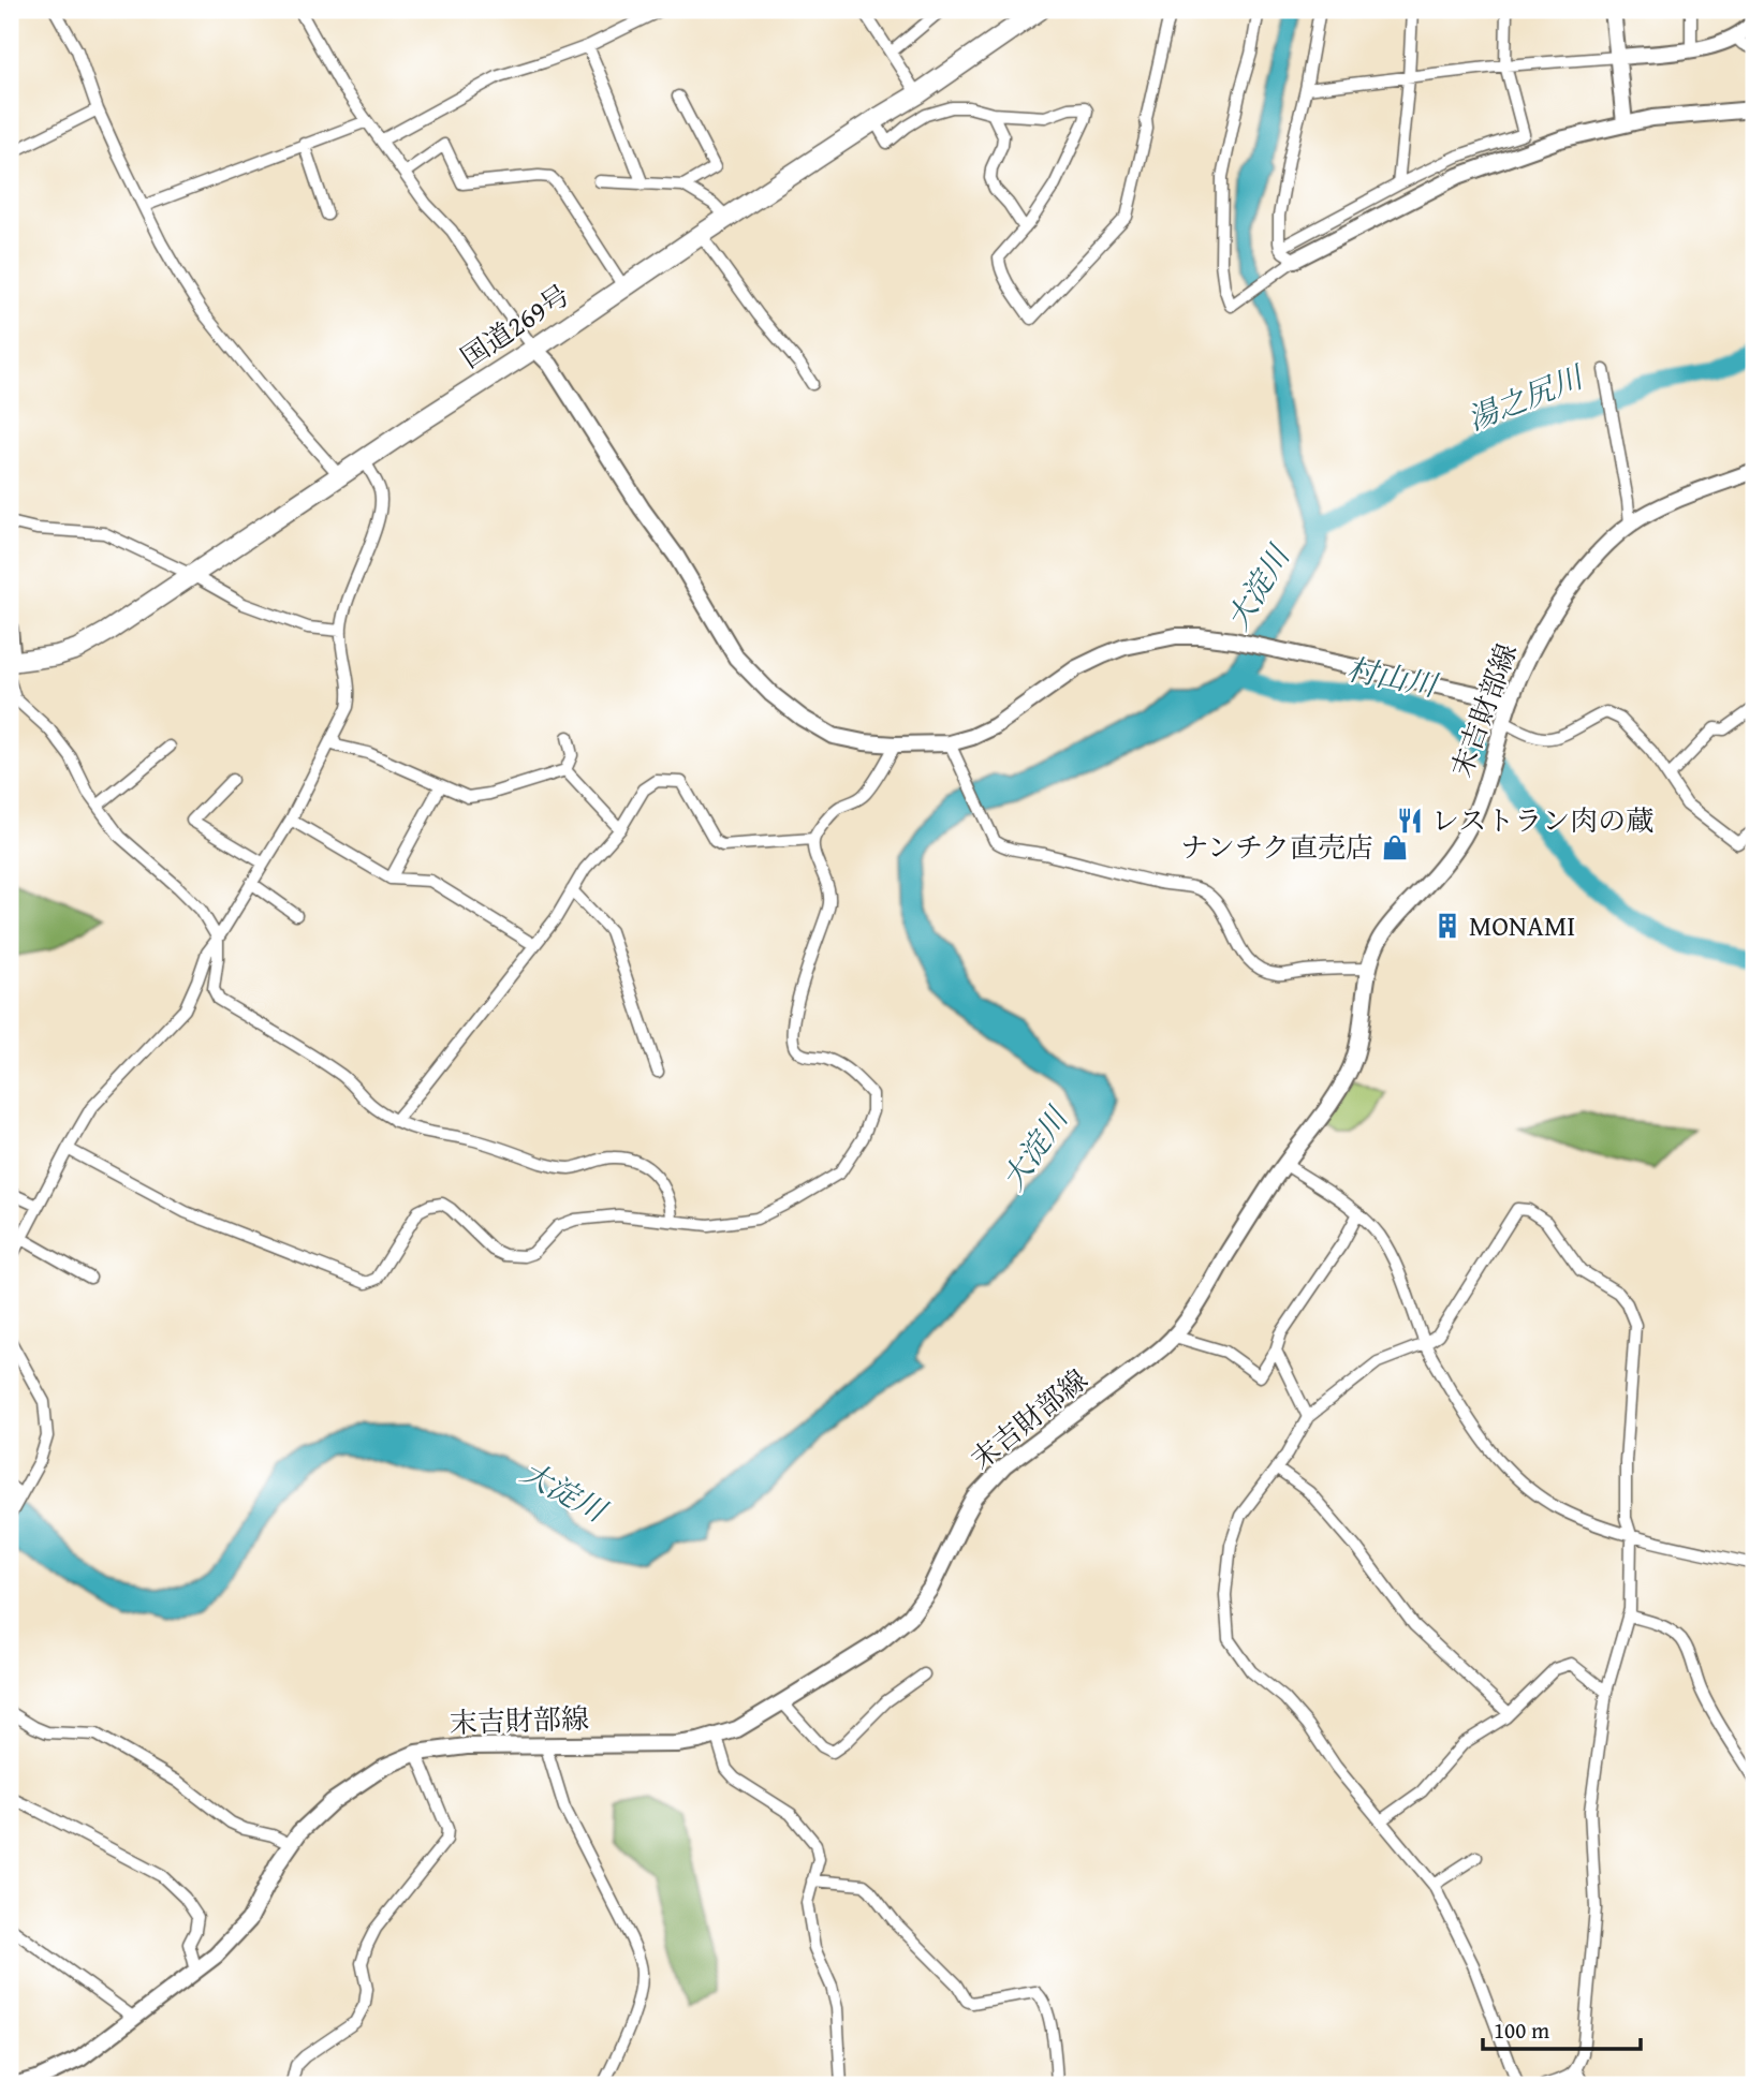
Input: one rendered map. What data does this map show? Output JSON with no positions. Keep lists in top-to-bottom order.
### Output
{
  "streets": {
    "highway": ["国道269号"],
    "main road": ["末吉財部線"]
  },
  "water": ["湯之尻川", "大淀川", "村山川"],
  "places": {
    "restaurant": ["レストラン肉の蔵"],
    "shop": ["ナンチク直売店"],
    "building": ["MONAMI"]
  },
  "scale_bar": "100 m"
}
